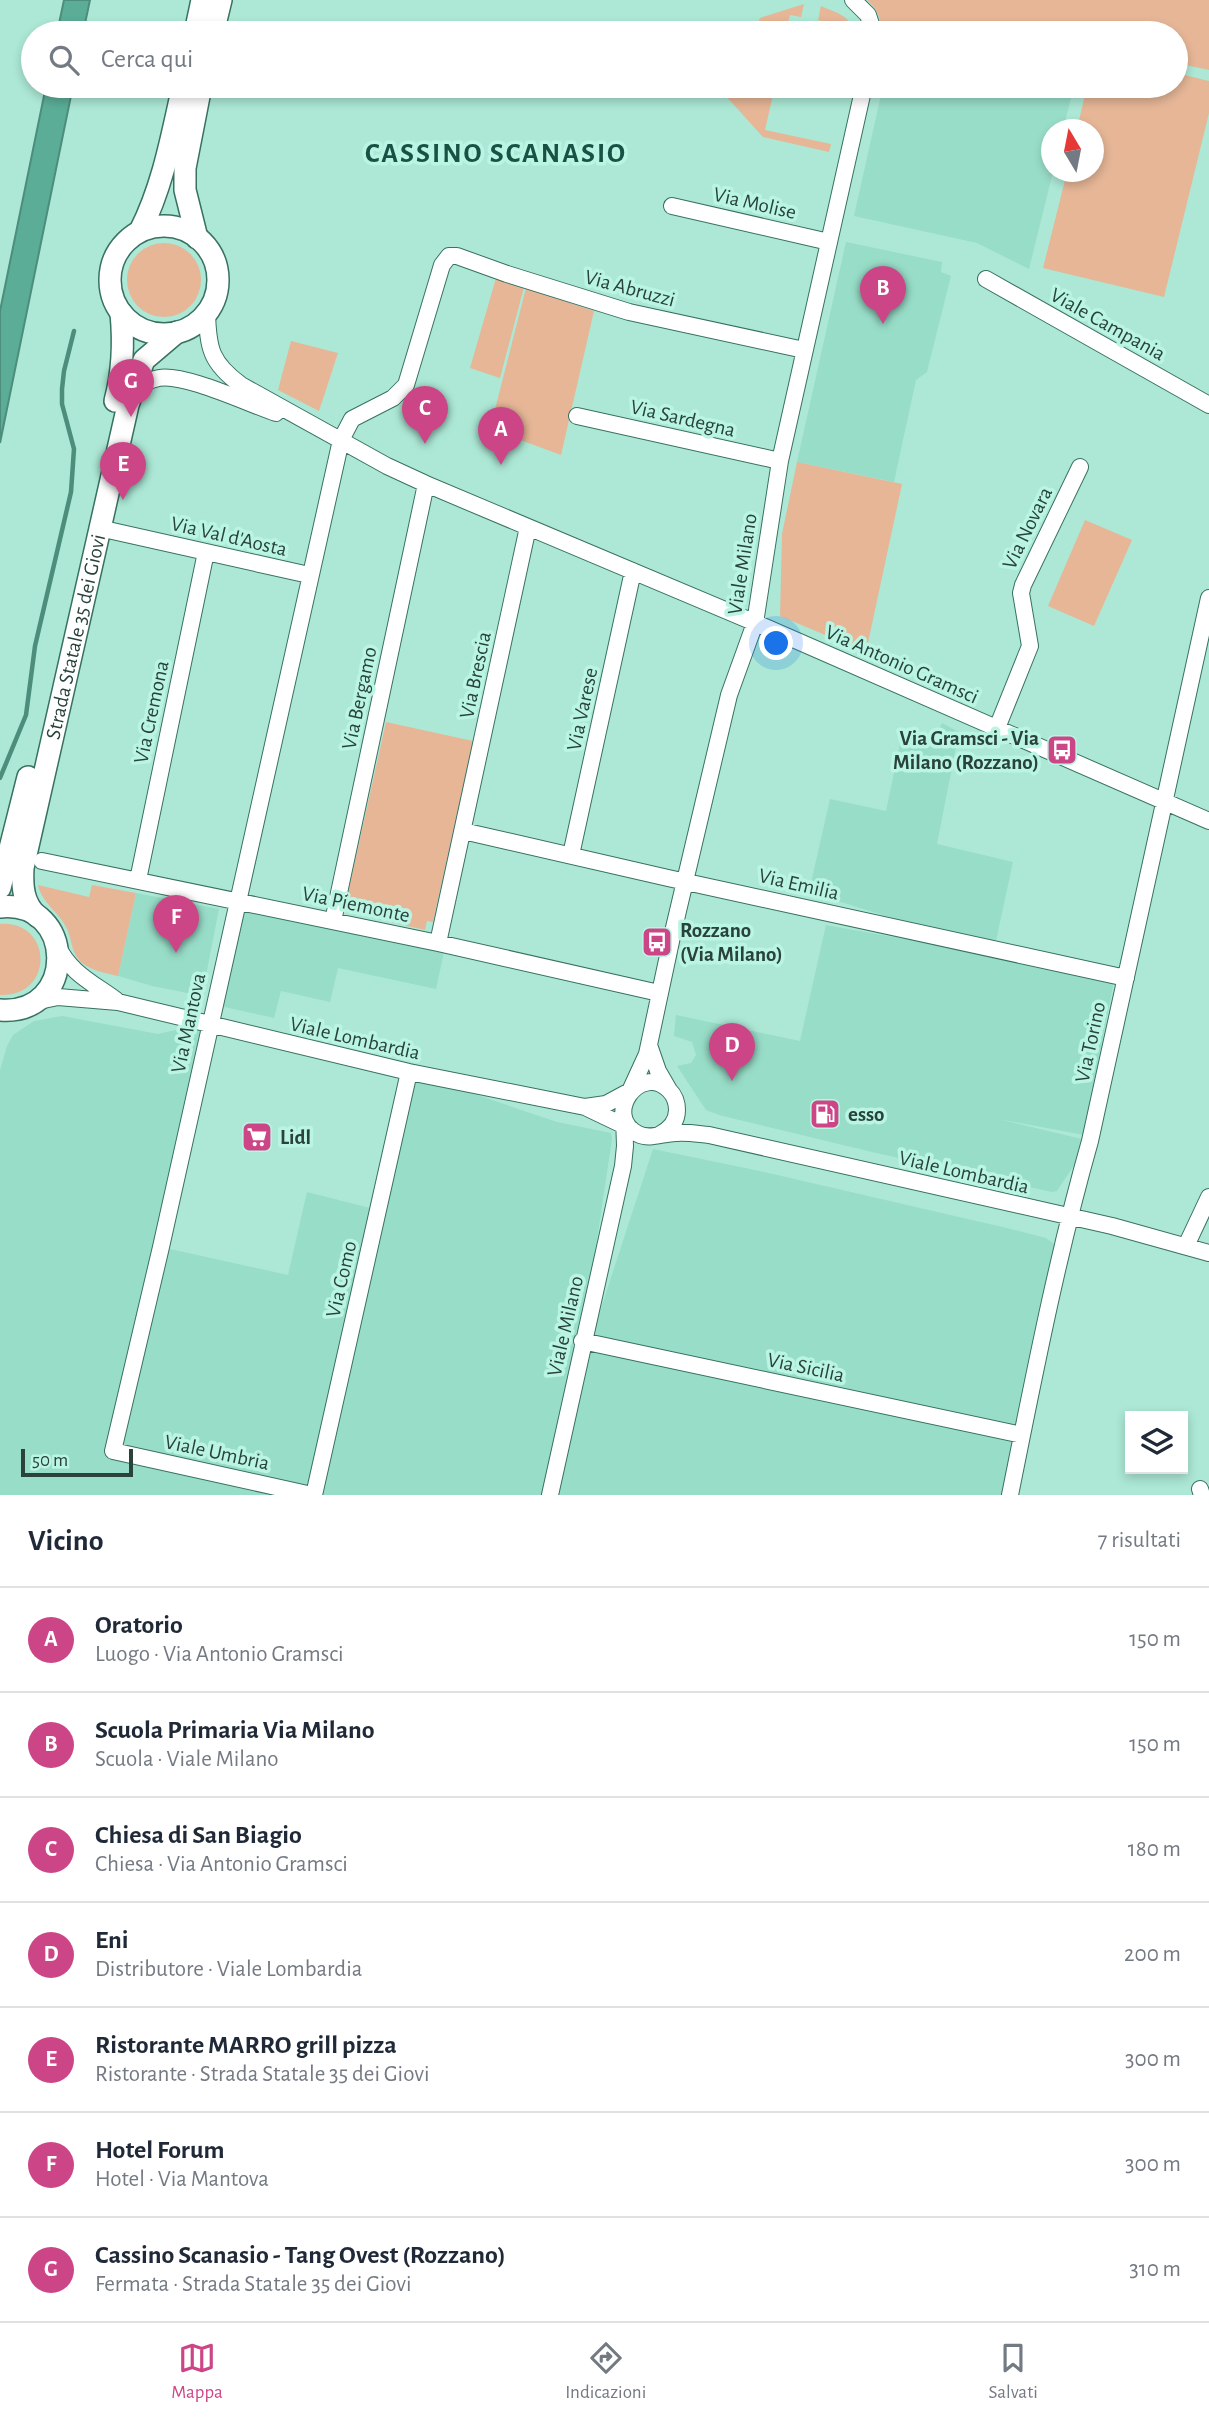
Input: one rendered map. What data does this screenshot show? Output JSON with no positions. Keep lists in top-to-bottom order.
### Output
{
  "streets": {
    "main road": ["Strada Statale 35 dei Giovi"],
    "street": [
      "Via Molise",
      "Via Abruzzi",
      "Viale Campania",
      "Via Sardegna",
      "Via Novara",
      "Via Val d'Aosta",
      "Viale Milano",
      "Via Antonio Gramsci",
      "Via Brescia",
      "Via Bergamo",
      "Via Varese",
      "Via Cremona",
      "Via Emilia",
      "Via Piemonte",
      "Via Mantova",
      "Viale Lombardia",
      "Via Torino",
      "Via Como",
      "Via Sicilia",
      "Viale Umbria"
    ]
  },
  "crossings": [
    ["Via Molise", "Viale Milano"],
    ["Via Abruzzi", "Viale Milano"],
    ["Via Abruzzi", "Via Antonio Gramsci"],
    ["Via Abruzzi", "Via Mantova"],
    ["Via Sardegna", "Viale Milano"],
    ["Via Novara", "Via Antonio Gramsci"],
    ["Via Val d'Aosta", "Strada Statale 35 dei Giovi"],
    ["Via Val d'Aosta", "Via Cremona"],
    ["Via Val d'Aosta", "Via Mantova"],
    ["Viale Milano", "Via Antonio Gramsci"],
    ["Viale Milano", "Via Emilia"],
    ["Viale Milano", "Via Piemonte"],
    ["Viale Milano", "Viale Lombardia"],
    ["Viale Milano", "Via Sicilia"],
    ["Strada Statale 35 dei Giovi", "Via Antonio Gramsci"],
    ["Strada Statale 35 dei Giovi", "Viale Lombardia"],
    ["Via Antonio Gramsci", "Via Brescia"],
    ["Via Antonio Gramsci", "Via Bergamo"],
    ["Via Antonio Gramsci", "Via Varese"],
    ["Via Antonio Gramsci", "Via Mantova"],
    ["Via Antonio Gramsci", "Via Torino"],
    ["Via Brescia", "Via Emilia"],
    ["Via Brescia", "Via Piemonte"],
    ["Via Bergamo", "Via Piemonte"],
    ["Via Varese", "Via Emilia"],
    ["Via Cremona", "Via Piemonte"],
    ["Via Emilia", "Via Torino"],
    ["Via Piemonte", "Via Mantova"],
    ["Via Mantova", "Viale Lombardia"],
    ["Via Mantova", "Viale Umbria"],
    ["Viale Lombardia", "Via Torino"],
    ["Viale Lombardia", "Via Como"],
    ["Via Torino", "Via Sicilia"],
    ["Via Como", "Viale Umbria"]
  ],
  "districts": ["CASSINO SCANASIO"],
  "places": {
    "bus stop": ["Via Gramsci - Via Milano (Rozzano)", "Rozzano (Via Milano)"],
    "fuel station": ["esso"],
    "supermarket": ["Lidl"]
  },
  "scale_bar": "50 m",
  "north": "top",
  "page": {
    "search": "Cerca qui",
    "pins": [
      "B",
      "G",
      "C",
      "A",
      "E",
      "F",
      "D"
    ],
    "scale": "50 m",
    "heading": ["Vicino", "7 risultati"],
    "list": [
      {
        "mark": "A",
        "name": "Oratorio",
        "note": "Luogo · Via Antonio Gramsci",
        "value": "150 m"
      },
      {
        "mark": "B",
        "name": "Scuola Primaria Via Milano",
        "note": "Scuola · Viale Milano",
        "value": "150 m"
      },
      {
        "mark": "C",
        "name": "Chiesa di San Biagio",
        "note": "Chiesa · Via Antonio Gramsci",
        "value": "180 m"
      },
      {
        "mark": "D",
        "name": "Eni",
        "note": "Distributore · Viale Lombardia",
        "value": "200 m"
      },
      {
        "mark": "E",
        "name": "Ristorante MARRO grill pizza",
        "note": "Ristorante · Strada Statale 35 dei Giovi",
        "value": "300 m"
      },
      {
        "mark": "F",
        "name": "Hotel Forum",
        "note": "Hotel · Via Mantova",
        "value": "300 m"
      },
      {
        "mark": "G",
        "name": "Cassino Scanasio - Tang Ovest (Rozzano)",
        "note": "Fermata · Strada Statale 35 dei Giovi",
        "value": "310 m"
      }
    ],
    "nav": ["Mappa", "Indicazioni", "Salvati"]
  }
}
